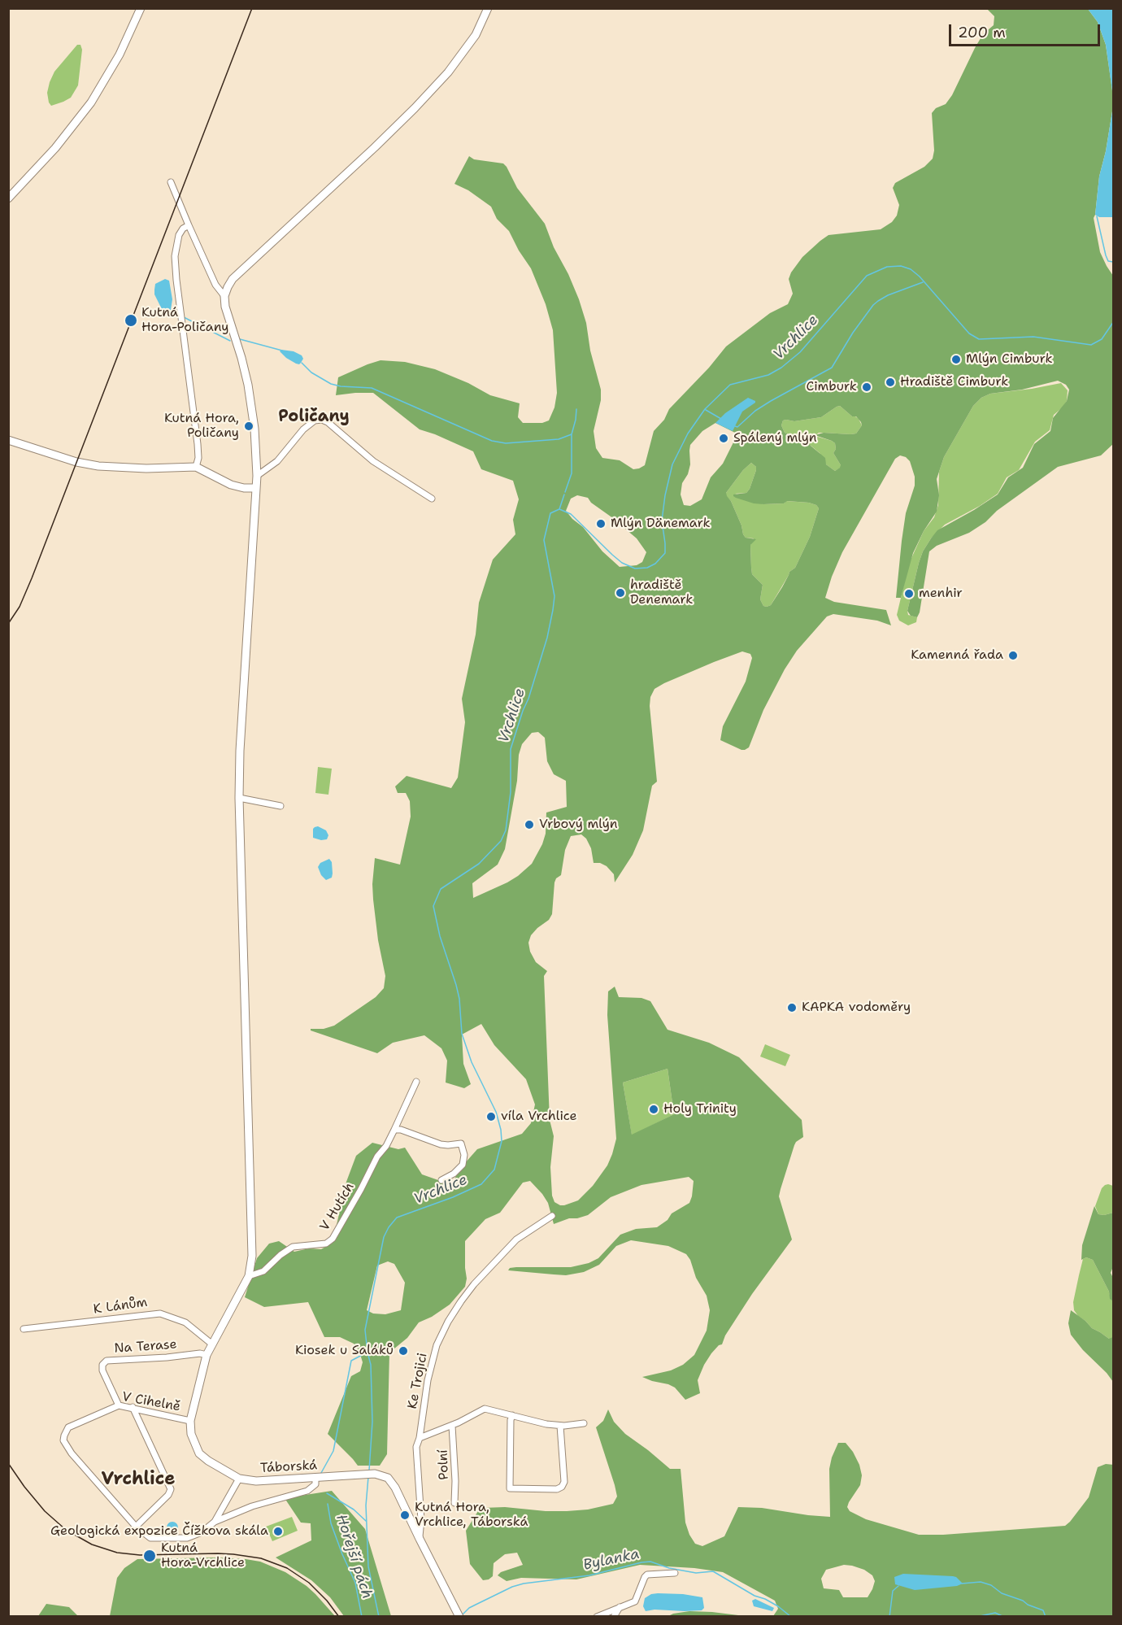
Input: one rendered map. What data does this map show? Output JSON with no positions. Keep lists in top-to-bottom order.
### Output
{
  "streets": {
    "street": [
      "V Hutích",
      "K Lánům",
      "Na Terase",
      "Ke Trojici",
      "V Cihelně",
      "Polní",
      "Táborská"
    ]
  },
  "crossings": [
    ["V Hutích", "Táborská"],
    ["K Lánům", "Táborská"],
    ["Na Terase", "V Cihelně"],
    ["Na Terase", "Táborská"],
    ["Ke Trojici", "Táborská"],
    ["V Cihelně", "Táborská"]
  ],
  "districts": ["Poličany", "Vrchlice"],
  "water": ["Vrchlice", "Hořejší pách", "Bylanka"],
  "places": [
    "Kutná Hora-Poličany",
    "Mlýn Cimburk",
    "Hradiště Cimburk",
    "Cimburk",
    "Kutná Hora, Poličany",
    "Spálený mlýn",
    "Mlýn Dänemark",
    "hradiště Denemark",
    "menhir",
    "Kamenná řada",
    "Vrbový mlýn",
    "KAPKA vodoměry",
    "Holy Trinity",
    "víla Vrchlice",
    "Kiosek u Saláků",
    "Kutná Hora, Vrchlice, Táborská",
    "Geologická expozice Čížkova skála",
    "Kutná Hora-Vrchlice"
  ],
  "scale_bar": "200 m"
}
